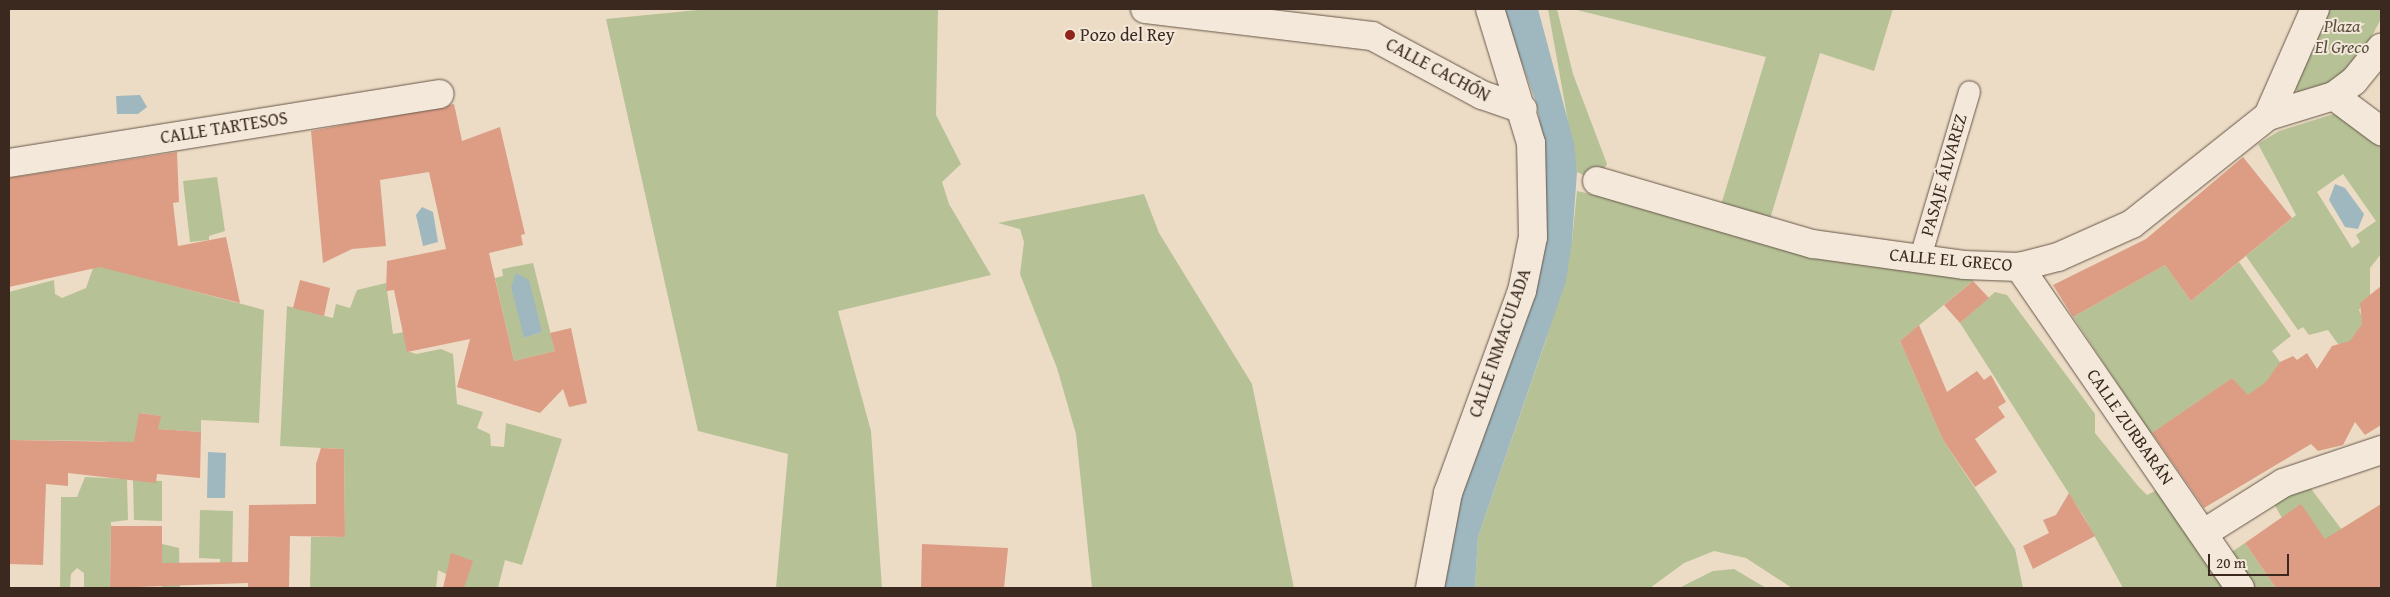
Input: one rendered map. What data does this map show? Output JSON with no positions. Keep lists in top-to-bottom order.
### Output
{
  "streets": {
    "street": [
      "CALLE CACHÓN",
      "CALLE TARTESOS",
      "PASAJE ÁLVAREZ",
      "CALLE EL GRECO",
      "CALLE INMACULADA",
      "CALLE ZURBARÁN"
    ]
  },
  "crossings": [
    ["CALLE CACHÓN", "CALLE INMACULADA"],
    ["PASAJE ÁLVAREZ", "CALLE EL GRECO"],
    ["CALLE EL GRECO", "CALLE ZURBARÁN"]
  ],
  "parks": ["Plaza El Greco"],
  "places": ["Pozo del Rey"],
  "scale_bar": "20 m"
}
